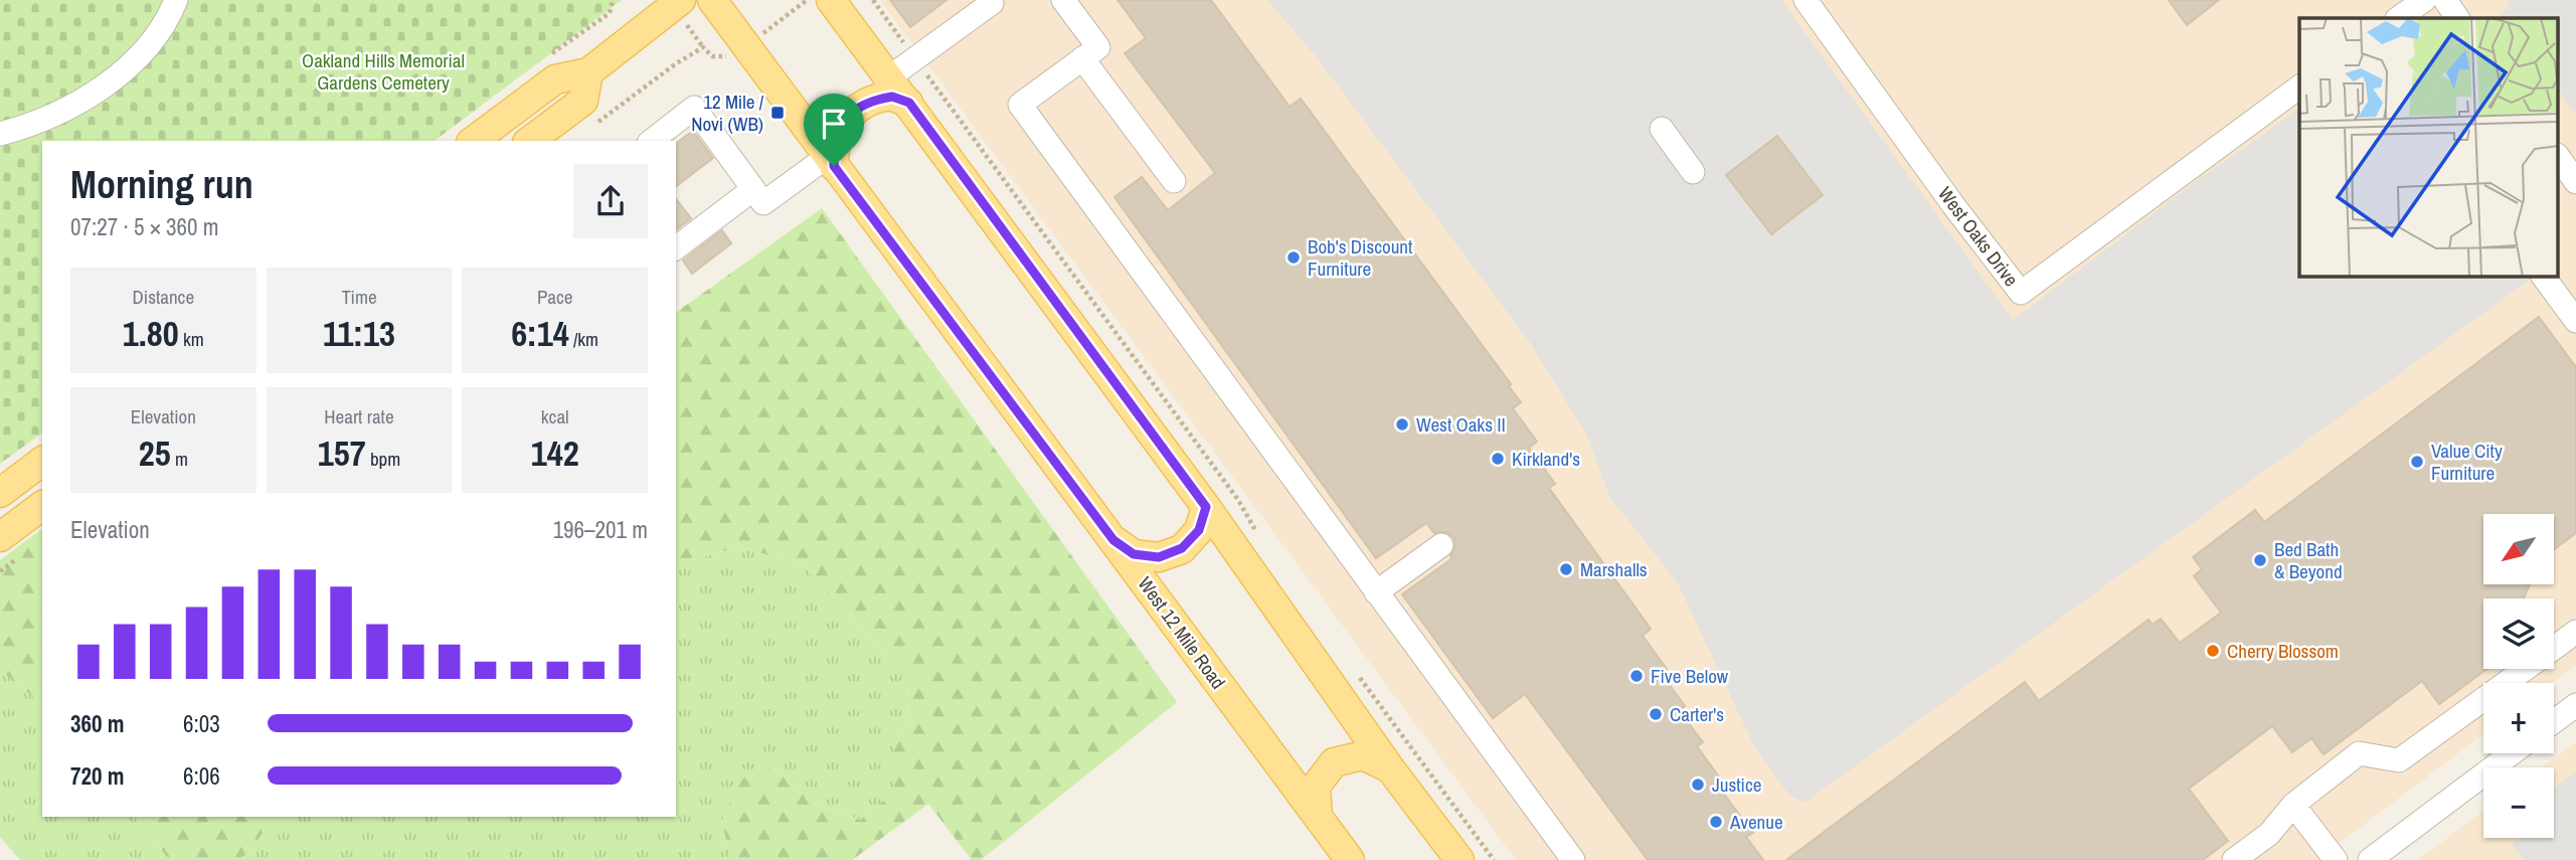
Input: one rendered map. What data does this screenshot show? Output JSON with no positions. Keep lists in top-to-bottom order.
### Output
{
  "streets": {
    "main road": ["West 12 Mile Road"],
    "street": ["West Oaks Drive"]
  },
  "parks": ["Oakland Hills Memorial Gardens Cemetery"],
  "places": {
    "transit": ["12 Mile / Novi (WB)"],
    "other": [
      "Bob's Discount Furniture",
      "West Oaks II",
      "Kirkland's",
      "Value City Furniture",
      "Bed Bath & Beyond",
      "Marshalls",
      "Cherry Blossom",
      "Five Below",
      "Carter's",
      "Justice",
      "Avenue"
    ]
  },
  "north": "bottom left",
  "page": {
    "heading": ["Morning run", "07:27 · 5 × 360 m"],
    "stats": [
      ["Distance", "1.80 km"],
      ["Time", "11:13"],
      ["Pace", "6:14 /km"],
      ["Elevation", "25 m"],
      ["Heart rate", "157 bpm"],
      ["kcal", "142"]
    ],
    "chart": ["Elevation", "196–201 m"],
    "map_buttons": ["+", "−"],
    "list": [
      {
        "name": "360 m",
        "note": "6:03"
      },
      {
        "name": "720 m",
        "note": "6:06"
      }
    ]
  }
}
